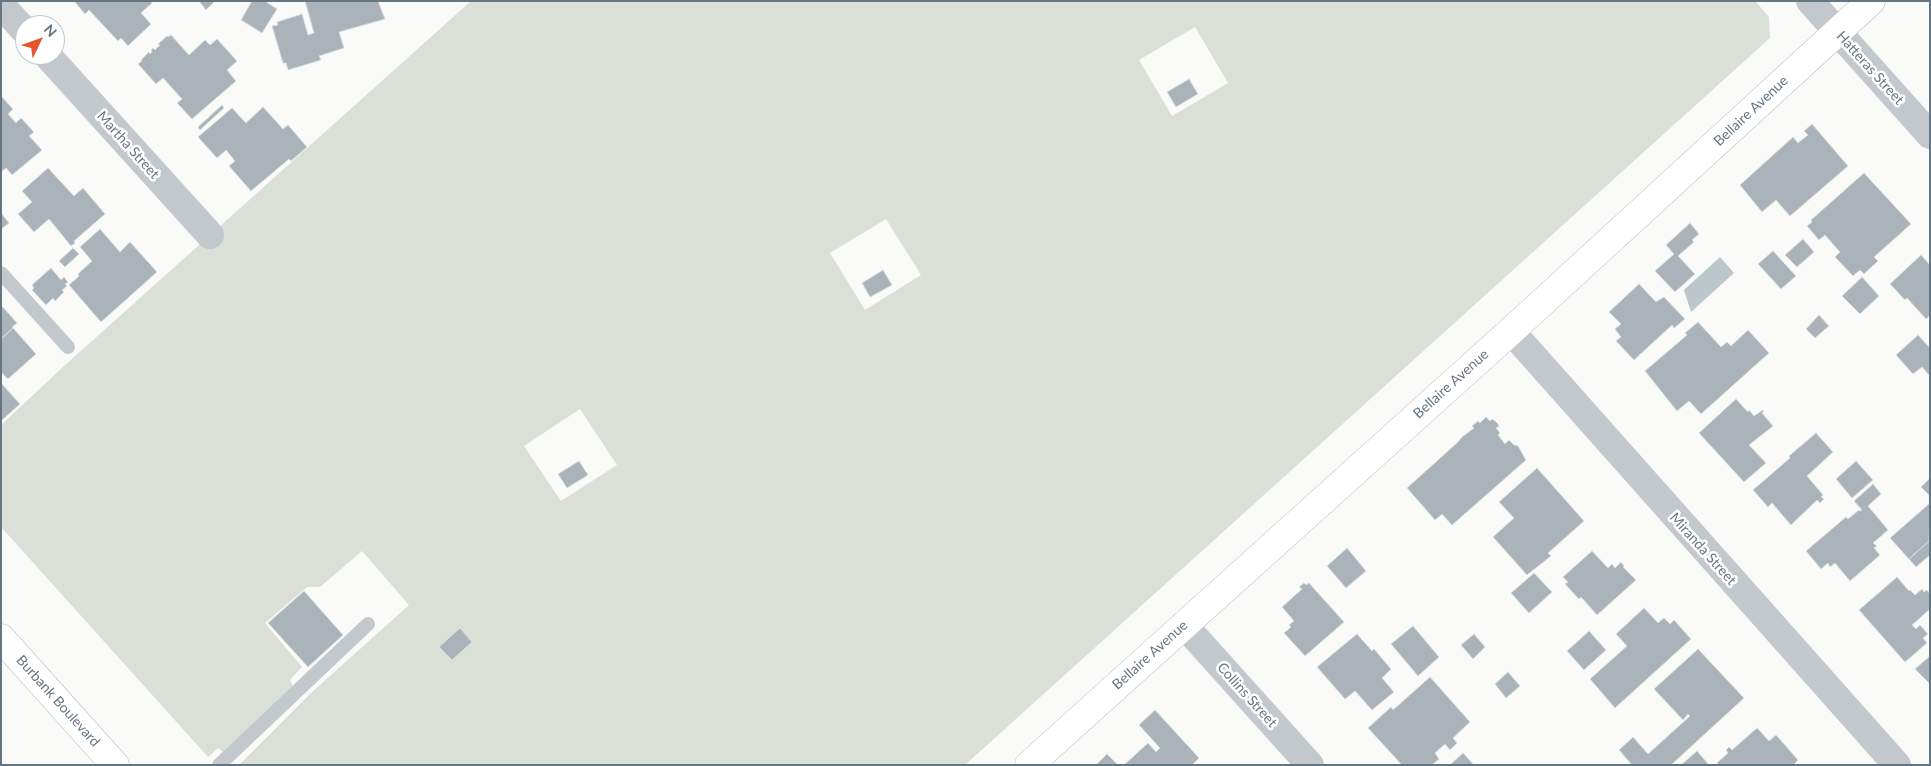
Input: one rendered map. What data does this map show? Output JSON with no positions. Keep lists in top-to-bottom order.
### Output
{
  "streets": {
    "street": [
      "Hatteras Street",
      "Bellaire Avenue",
      "Martha Street",
      "Miranda Street",
      "Collins Street",
      "Burbank Boulevard"
    ]
  },
  "crossings": [
    ["Hatteras Street", "Bellaire Avenue"],
    ["Bellaire Avenue", "Miranda Street"],
    ["Bellaire Avenue", "Collins Street"]
  ],
  "north": "top right"
}
